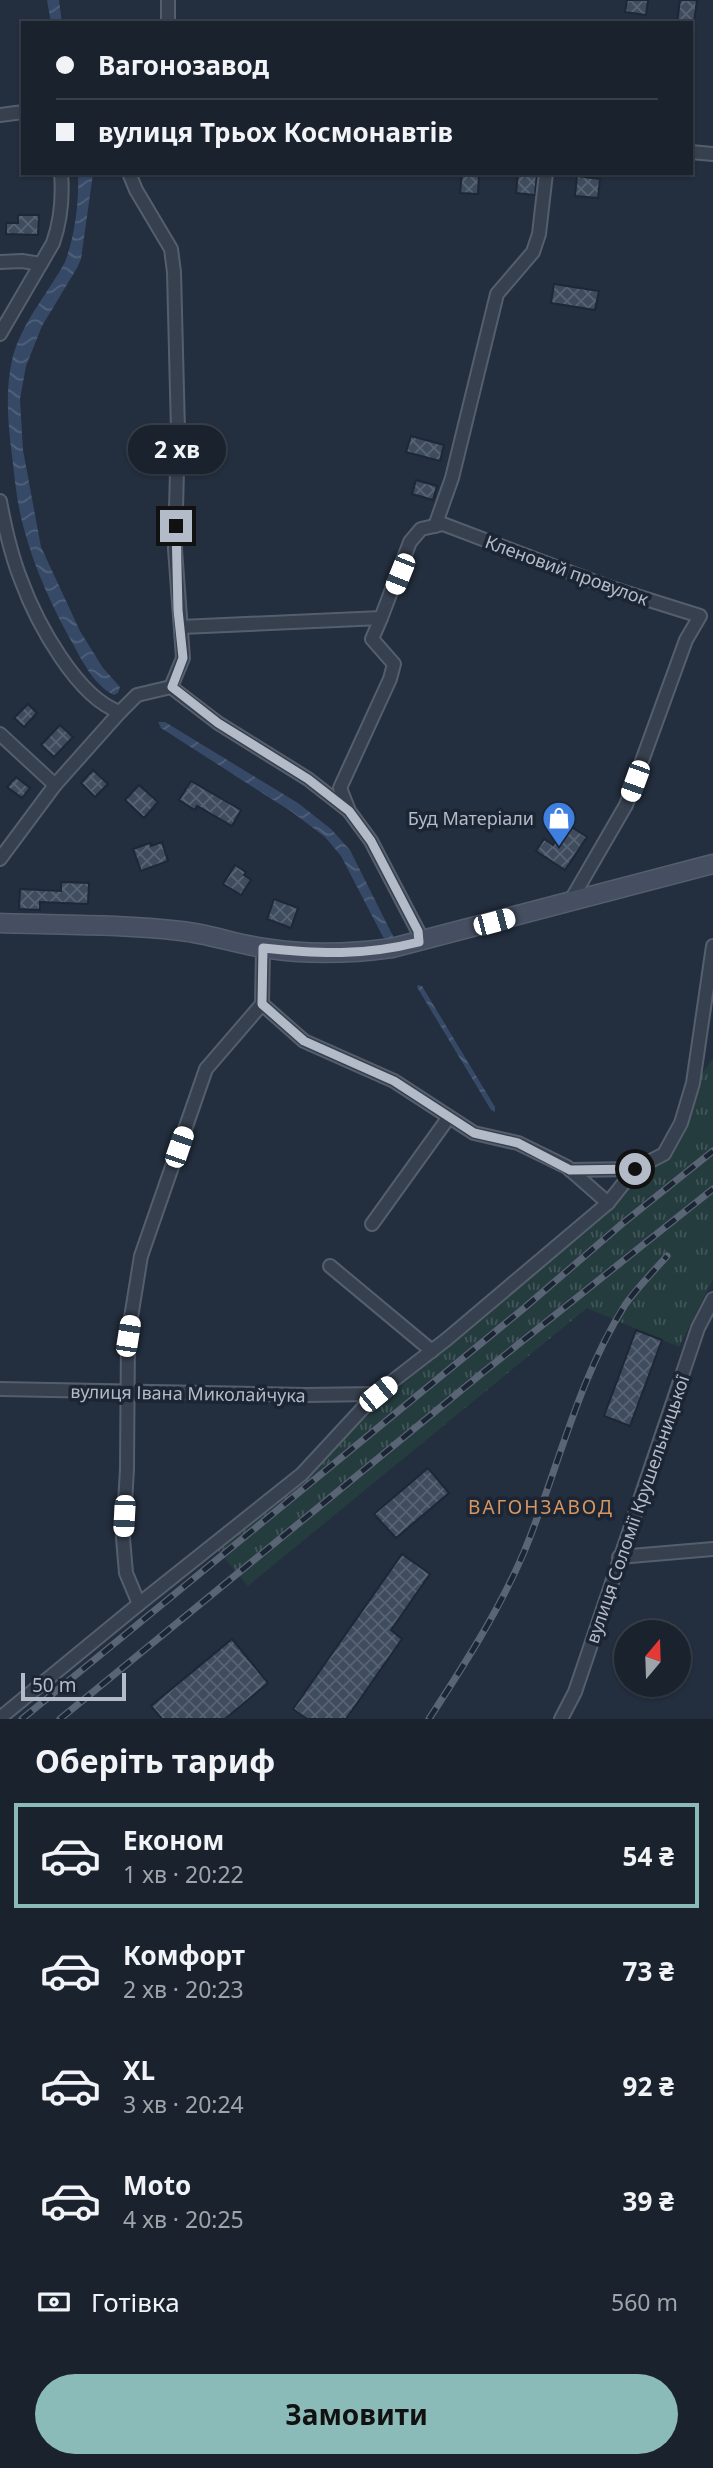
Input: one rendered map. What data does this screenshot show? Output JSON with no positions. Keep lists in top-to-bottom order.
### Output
{
  "streets": {
    "street": ["Кленовий провулок", "вулиця Івана Миколайчука", "вулиця Соломії Крушельницької"]
  },
  "districts": ["ВАГОНЗАВОД"],
  "places": {
    "shop": ["Буд Матерiали"]
  },
  "scale_bar": "50 m",
  "north": "top",
  "page": {
    "banner": ["Вагонозавод", "вулиця Трьох Космонавтів"],
    "bubble": "2 хв",
    "scale": "50 m",
    "heading": "Оберіть тариф",
    "list": [
      {
        "name": "Економ",
        "note": "1 хв · 20:22",
        "value": "54 ₴"
      },
      {
        "name": "Комфорт",
        "note": "2 хв · 20:23",
        "value": "73 ₴"
      },
      {
        "name": "XL",
        "note": "3 хв · 20:24",
        "value": "92 ₴"
      },
      {
        "name": "Moto",
        "note": "4 хв · 20:25",
        "value": "39 ₴"
      }
    ],
    "pay": ["Готівка", "560 m"],
    "buttons": "Замовити"
  }
}
